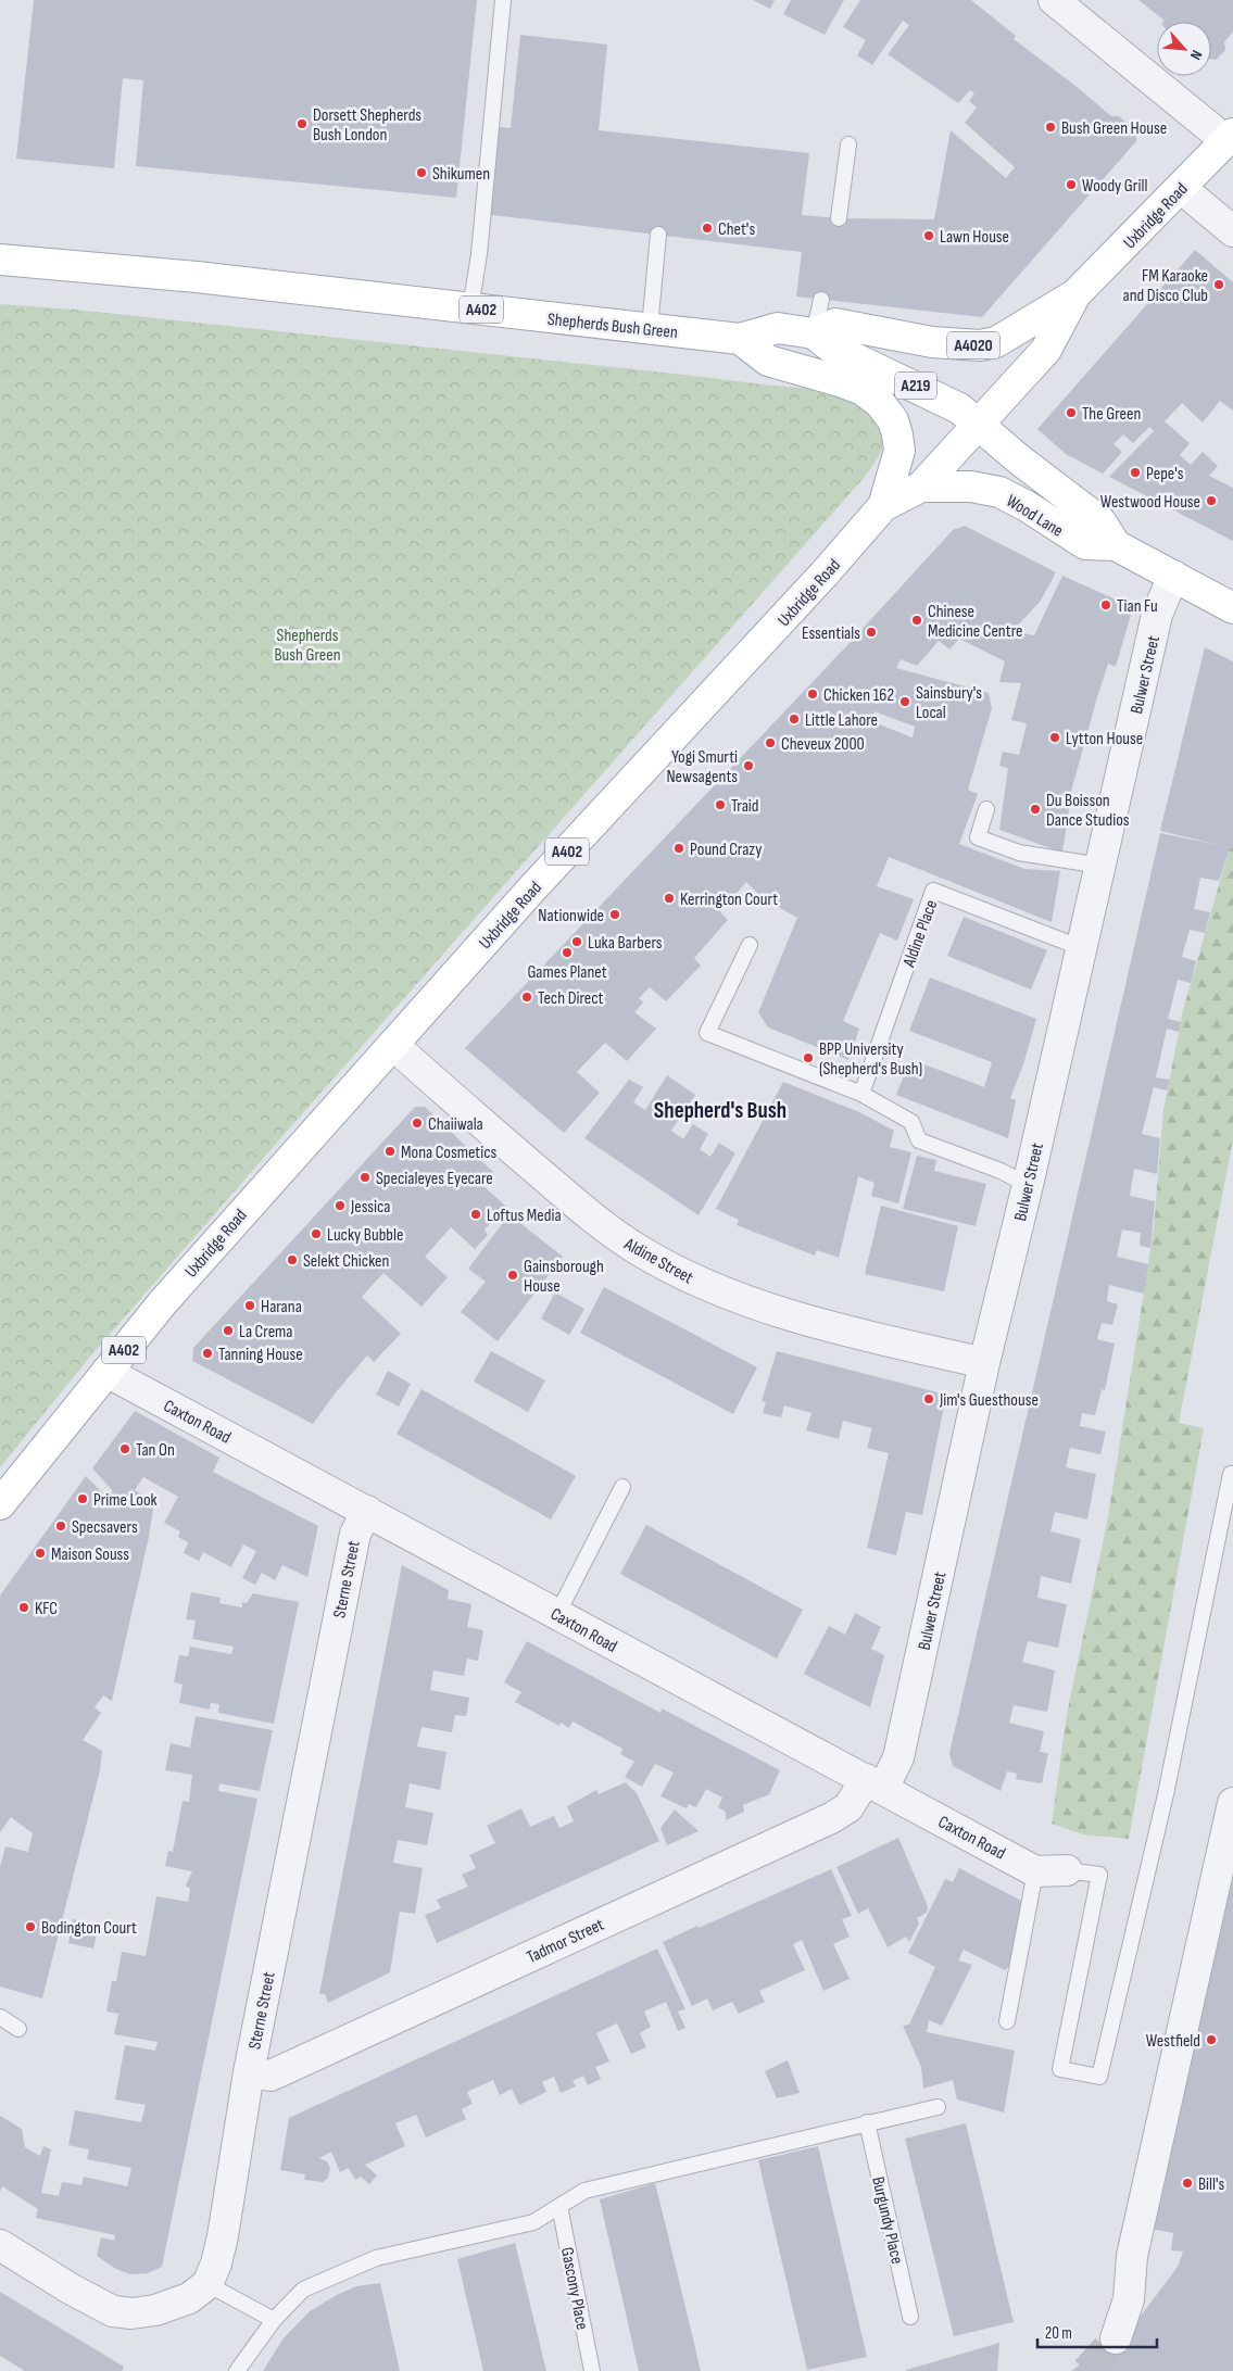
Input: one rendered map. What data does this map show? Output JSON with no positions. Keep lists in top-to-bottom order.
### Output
{
  "streets": {
    "main road": [
      "Uxbridge Road",
      "A402",
      "Shepherds Bush Green",
      "A4020",
      "A219",
      "Wood Lane"
    ],
    "street": [
      "Bulwer Street",
      "Aldine Street",
      "Caxton Road",
      "Sterne Street",
      "Tadmor Street"
    ],
    "lane": ["Aldine Place", "Burgundy Place", "Gascony Place"]
  },
  "crossings": [
    ["Uxbridge Road", "A402"],
    ["Uxbridge Road", "Shepherds Bush Green"],
    ["Uxbridge Road", "Wood Lane"],
    ["Uxbridge Road", "Aldine Street"],
    ["Uxbridge Road", "Caxton Road"],
    ["A402", "Shepherds Bush Green"],
    ["Shepherds Bush Green", "Wood Lane"],
    ["Wood Lane", "Bulwer Street"],
    ["Bulwer Street", "Aldine Place"],
    ["Bulwer Street", "Aldine Street"],
    ["Bulwer Street", "Caxton Road"],
    ["Bulwer Street", "Tadmor Street"],
    ["Caxton Road", "Sterne Street"],
    ["Caxton Road", "Tadmor Street"],
    ["Sterne Street", "Tadmor Street"]
  ],
  "districts": ["Shepherd's Bush"],
  "parks": ["Shepherds Bush Green"],
  "places": [
    "Dorsett Shepherds Bush London",
    "Bush Green House",
    "Shikumen",
    "Woody Grill",
    "Chet's",
    "Lawn House",
    "FM Karaoke and Disco Club",
    "The Green",
    "Pepe's",
    "Westwood House",
    "Tian Fu",
    "Chinese Medicine Centre",
    "Essentials",
    "Chicken 162",
    "Sainsbury's Local",
    "Little Lahore",
    "Lytton House",
    "Cheveux 2000",
    "Yogi Smurti Newsagents",
    "Traid",
    "Du Boisson Dance Studios",
    "Pound Crazy",
    "Kerrington Court",
    "Nationwide",
    "Luka Barbers",
    "Games Planet",
    "Tech Direct",
    "BPP University (Shepherd's Bush)",
    "Chaiiwala",
    "Mona Cosmetics",
    "Specialeyes Eyecare",
    "Jessica",
    "Loftus Media",
    "Lucky Bubble",
    "Selekt Chicken",
    "Gainsborough House",
    "Harana",
    "La Crema",
    "Tanning House",
    "Jim's Guesthouse",
    "Tan On",
    "Prime Look",
    "Specsavers",
    "Maison Souss",
    "KFC",
    "Bodington Court",
    "Westfield",
    "Bill's"
  ],
  "scale_bar": "20 m",
  "north": "bottom right"
}
